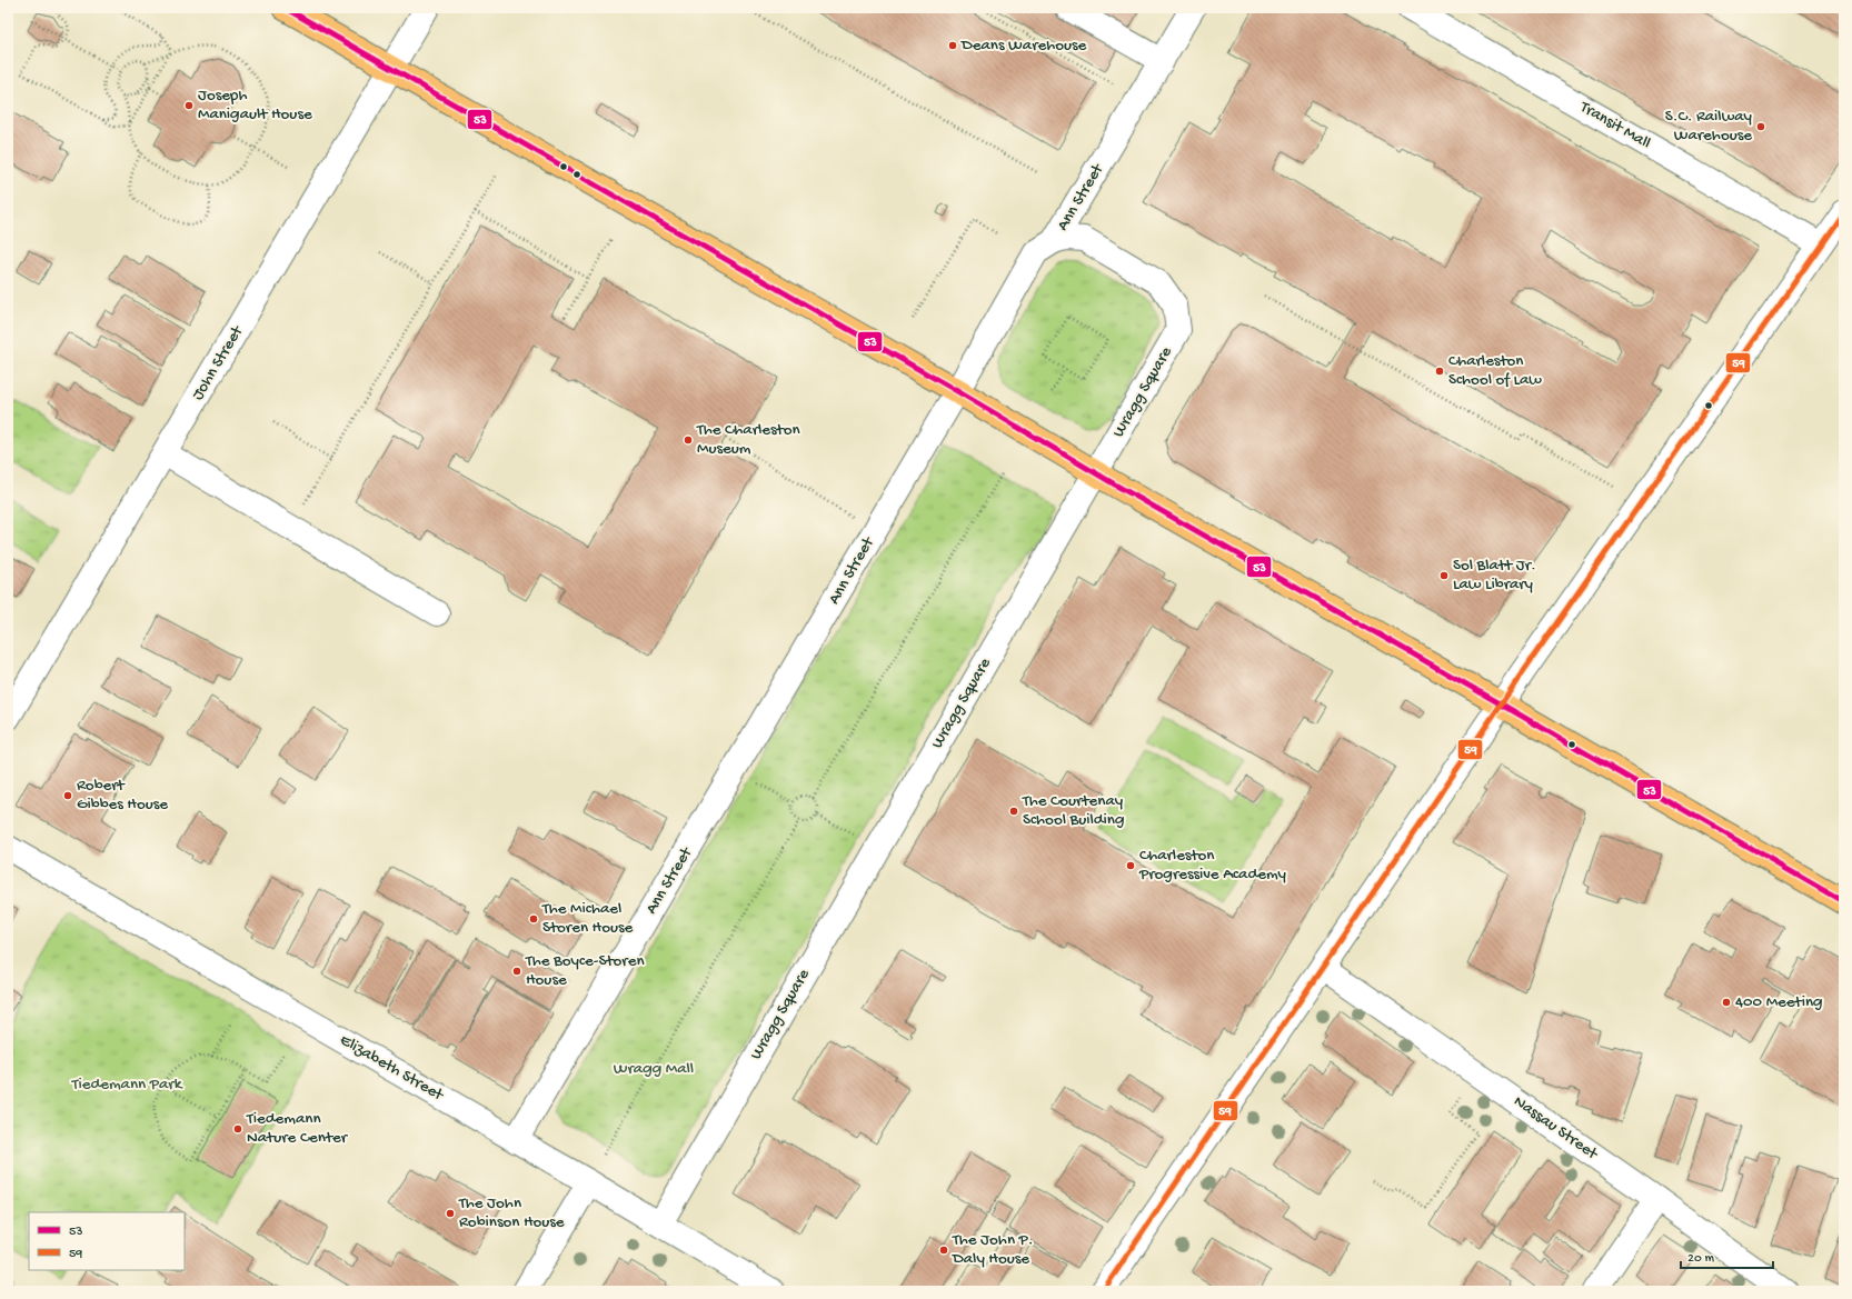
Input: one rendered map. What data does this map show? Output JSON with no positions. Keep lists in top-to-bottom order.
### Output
{
  "streets": {
    "street": [
      "Transit Mall",
      "Ann Street",
      "John Street",
      "Wragg Square",
      "Elizabeth Street",
      "Nassau Street"
    ]
  },
  "crossings": [
    ["Ann Street", "Wragg Square"],
    ["Ann Street", "Elizabeth Street"],
    ["Wragg Square", "Elizabeth Street"]
  ],
  "parks": ["Wragg Mall", "Tiedemann Park"],
  "places": [
    "Deans Warehouse",
    "Joseph Manigault House",
    "S.C. Railway Warehouse",
    "Charleston School of Law",
    "The Charleston Museum",
    "Sol Blatt Jr. Law Library",
    "Robert Gibbes House",
    "The Courtenay School Building",
    "Charleston Progressive Academy",
    "The Michael Storen House",
    "The Boyce-Storen House",
    "400 Meeting",
    "Tiedemann Nature Center",
    "The John Robinson House",
    "The John P. Daly House"
  ],
  "lines": ["transit line 53", "transit line 59"],
  "legend": ["53", "59"],
  "scale_bar": "20 m"
}
